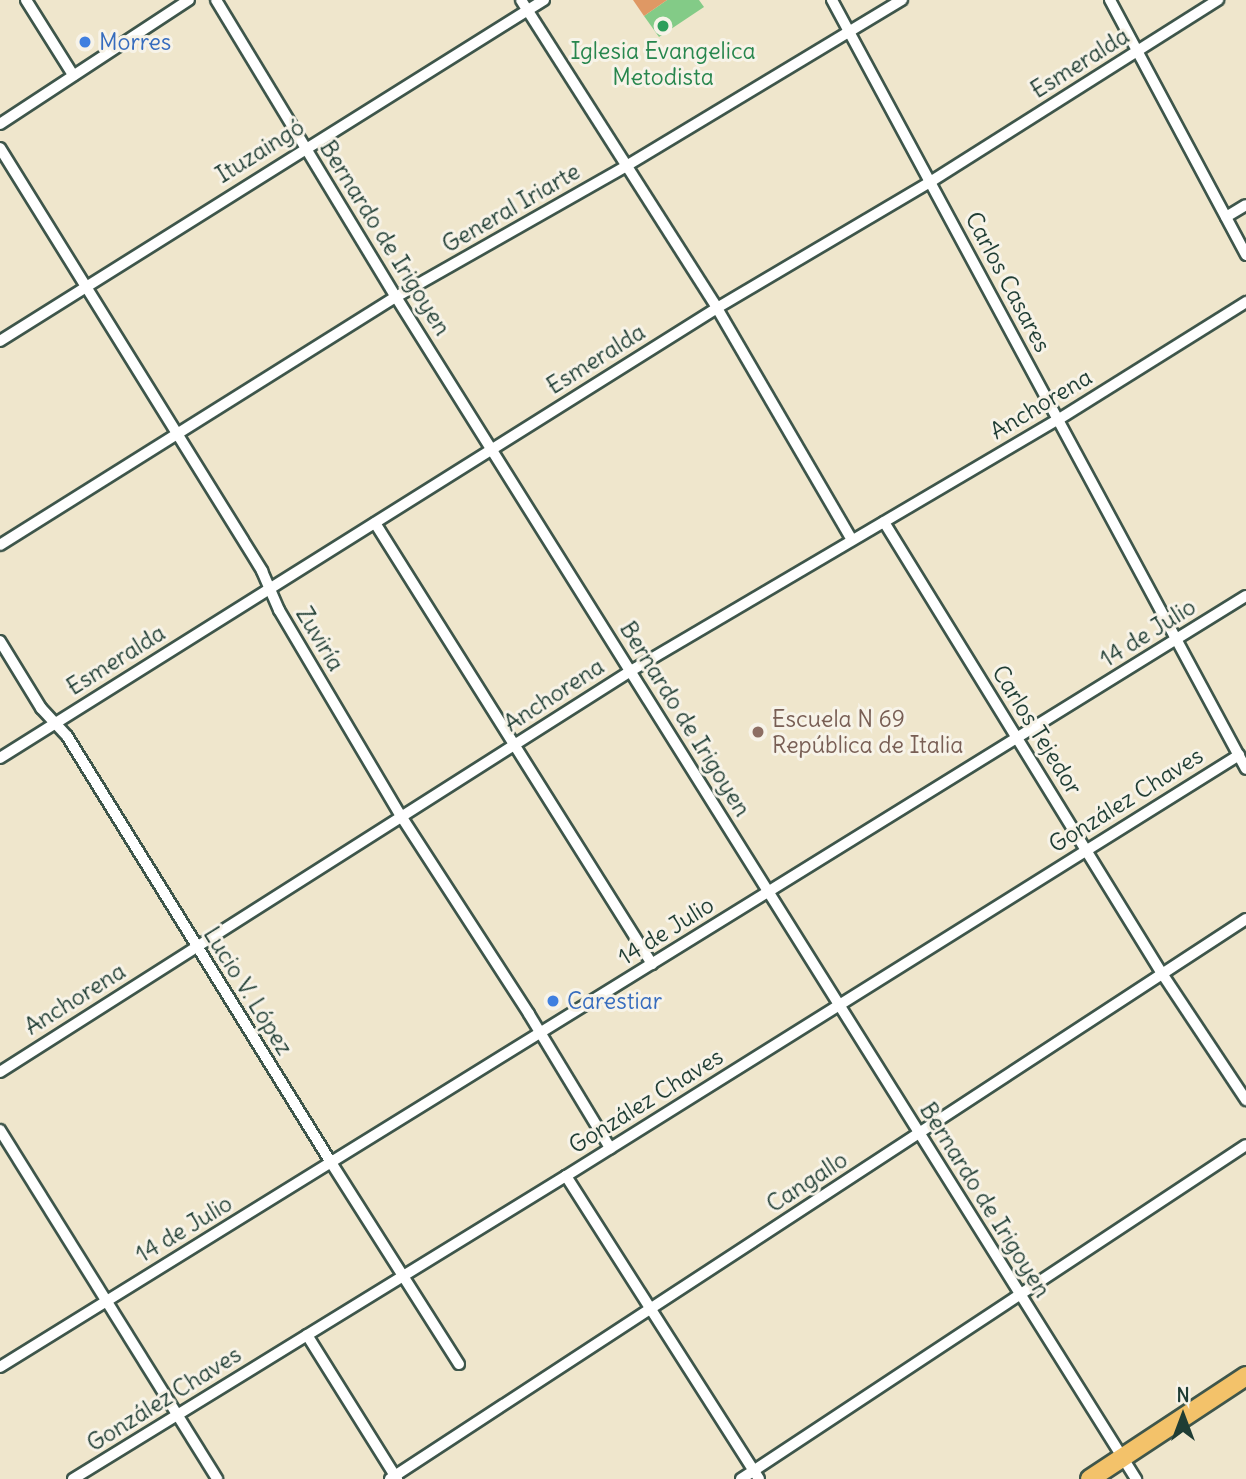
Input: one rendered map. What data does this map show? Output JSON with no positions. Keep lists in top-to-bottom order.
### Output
{
  "streets": {
    "street": [
      "Esmeralda",
      "Ituzaingó",
      "General Iriarte",
      "Bernardo de Irigoyen",
      "Carlos Casares",
      "Anchorena",
      "14 de Julio",
      "Zuviría",
      "Carlos Tejedor",
      "González Chaves",
      "Lucio V. López",
      "Cangallo"
    ]
  },
  "crossings": [
    ["Esmeralda", "Bernardo de Irigoyen"],
    ["Esmeralda", "Carlos Casares"],
    ["Esmeralda", "Zuviría"],
    ["Esmeralda", "Lucio V. López"],
    ["Ituzaingó", "Bernardo de Irigoyen"],
    ["Ituzaingó", "Zuviría"],
    ["General Iriarte", "Bernardo de Irigoyen"],
    ["General Iriarte", "Carlos Casares"],
    ["General Iriarte", "Zuviría"],
    ["Bernardo de Irigoyen", "Anchorena"],
    ["Bernardo de Irigoyen", "14 de Julio"],
    ["Bernardo de Irigoyen", "González Chaves"],
    ["Bernardo de Irigoyen", "Cangallo"],
    ["Carlos Casares", "Anchorena"],
    ["Carlos Casares", "14 de Julio"],
    ["Carlos Casares", "González Chaves"],
    ["Anchorena", "Zuviría"],
    ["Anchorena", "Carlos Tejedor"],
    ["Anchorena", "Lucio V. López"],
    ["14 de Julio", "Zuviría"],
    ["14 de Julio", "Carlos Tejedor"],
    ["14 de Julio", "Lucio V. López"],
    ["Zuviría", "González Chaves"],
    ["Carlos Tejedor", "González Chaves"],
    ["Carlos Tejedor", "Cangallo"],
    ["González Chaves", "Lucio V. López"]
  ],
  "places": [
    "Iglesia Evangelica Metodista",
    "Morres",
    "Escuela N 69 República de Italia",
    "Carestiar"
  ],
  "north": "top"
}
